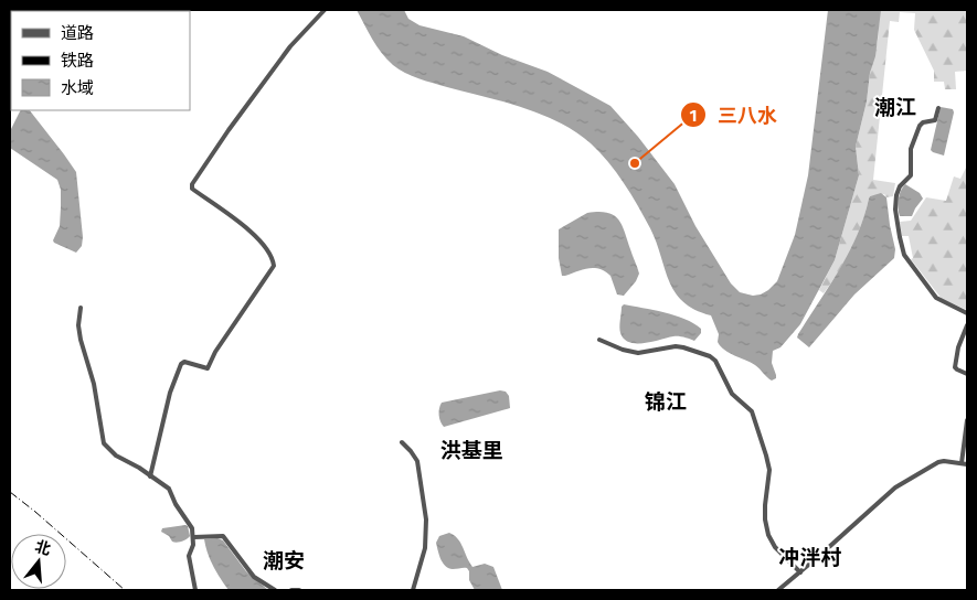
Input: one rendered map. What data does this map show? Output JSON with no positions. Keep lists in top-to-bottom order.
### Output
{
  "districts": [
    "潮江",
    "锦江",
    "洪基里",
    "冲泮村",
    "潮安"
  ],
  "places": ["三八水"],
  "legend": ["道路", "铁路", "水域"],
  "north": "top"
}
